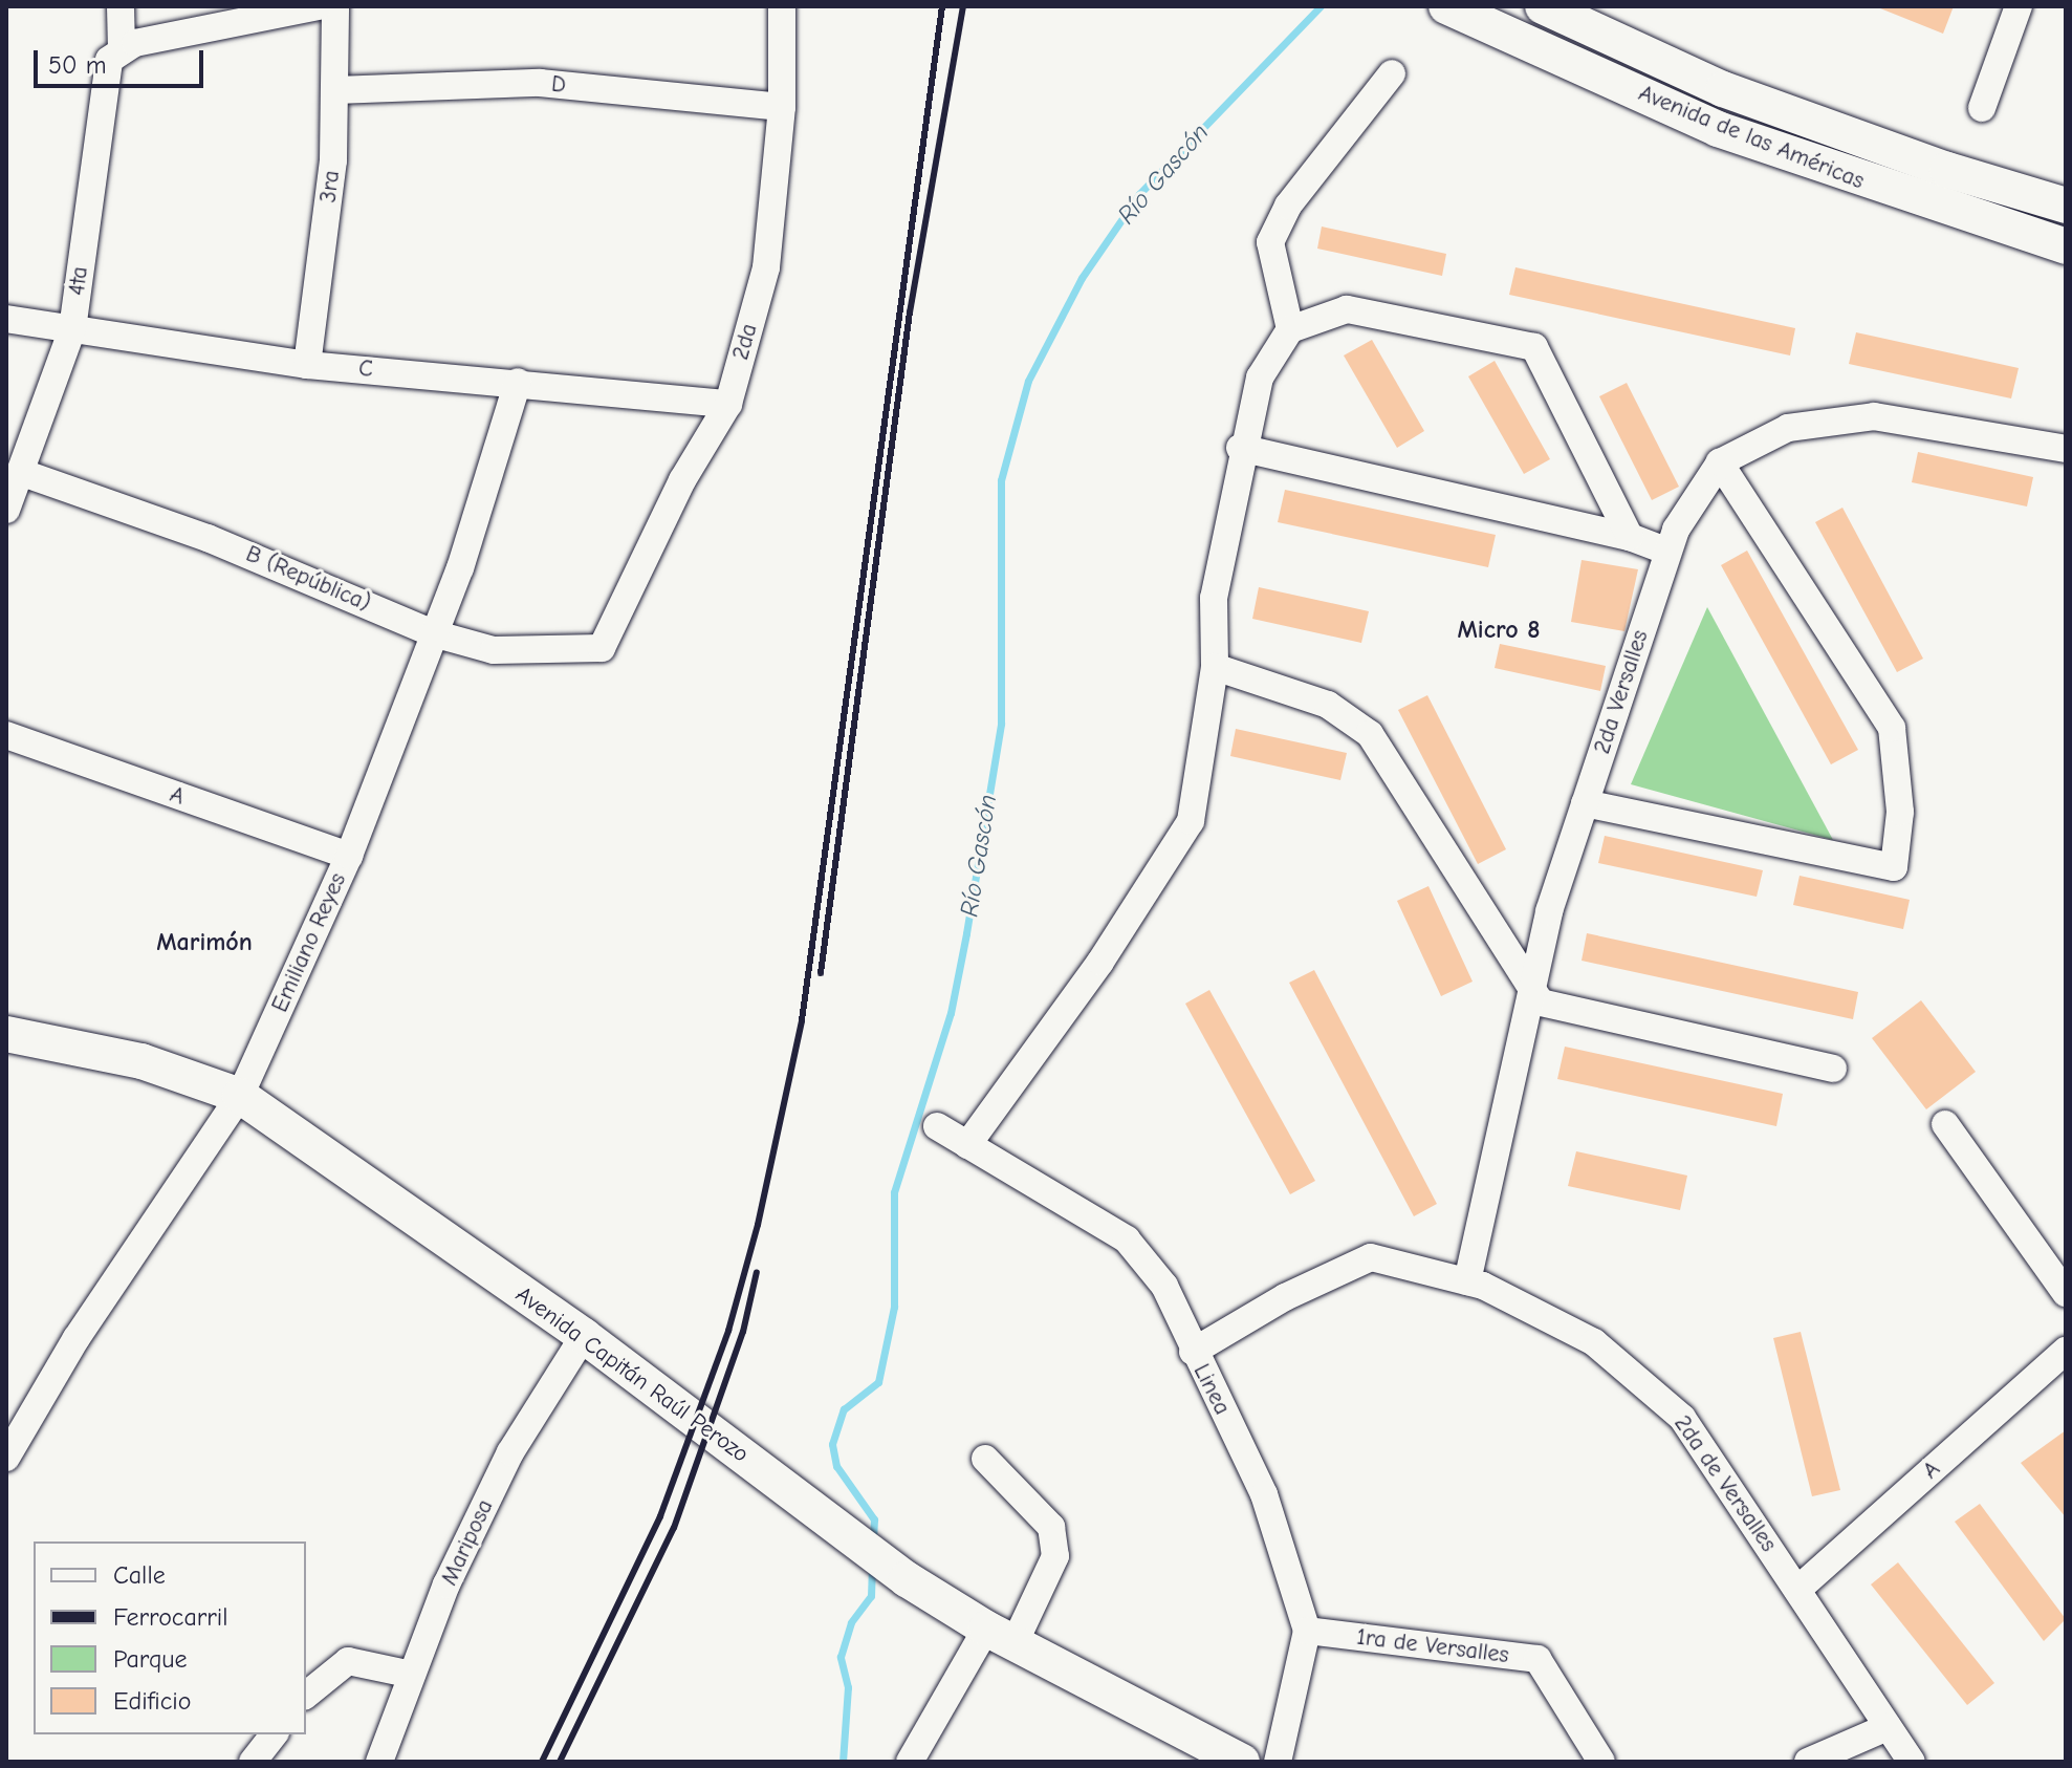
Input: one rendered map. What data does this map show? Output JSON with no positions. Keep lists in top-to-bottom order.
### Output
{
  "streets": {
    "main road": ["Avenida de las Américas", "Avenida Capitán Raúl Perozo"],
    "street": [
      "D",
      "3ra",
      "4ta",
      "2da",
      "C",
      "B (República)",
      "2da Versalles",
      "A",
      "Emiliano Reyes",
      "Linea",
      "2da de Versalles",
      "Mariposa",
      "1ra de Versalles"
    ]
  },
  "crossings": [
    ["D", "3ra"],
    ["D", "2da"],
    ["3ra", "C"],
    ["4ta", "C"],
    ["4ta", "B (República)"],
    ["2da", "C"],
    ["2da", "B (República)"],
    ["C", "Emiliano Reyes"],
    ["B (República)", "Emiliano Reyes"],
    ["2da Versalles", "2da de Versalles"],
    ["A", "Emiliano Reyes"],
    ["A", "2da de Versalles"],
    ["Emiliano Reyes", "Avenida Capitán Raúl Perozo"],
    ["Avenida Capitán Raúl Perozo", "Mariposa"],
    ["Linea", "2da de Versalles"],
    ["Linea", "1ra de Versalles"]
  ],
  "districts": ["Micro 8", "Marimón"],
  "water": ["Río Gascón"],
  "legend": [
    "Calle",
    "Ferrocarril",
    "Parque",
    "Edificio"
  ],
  "scale_bar": "50 m"
}
